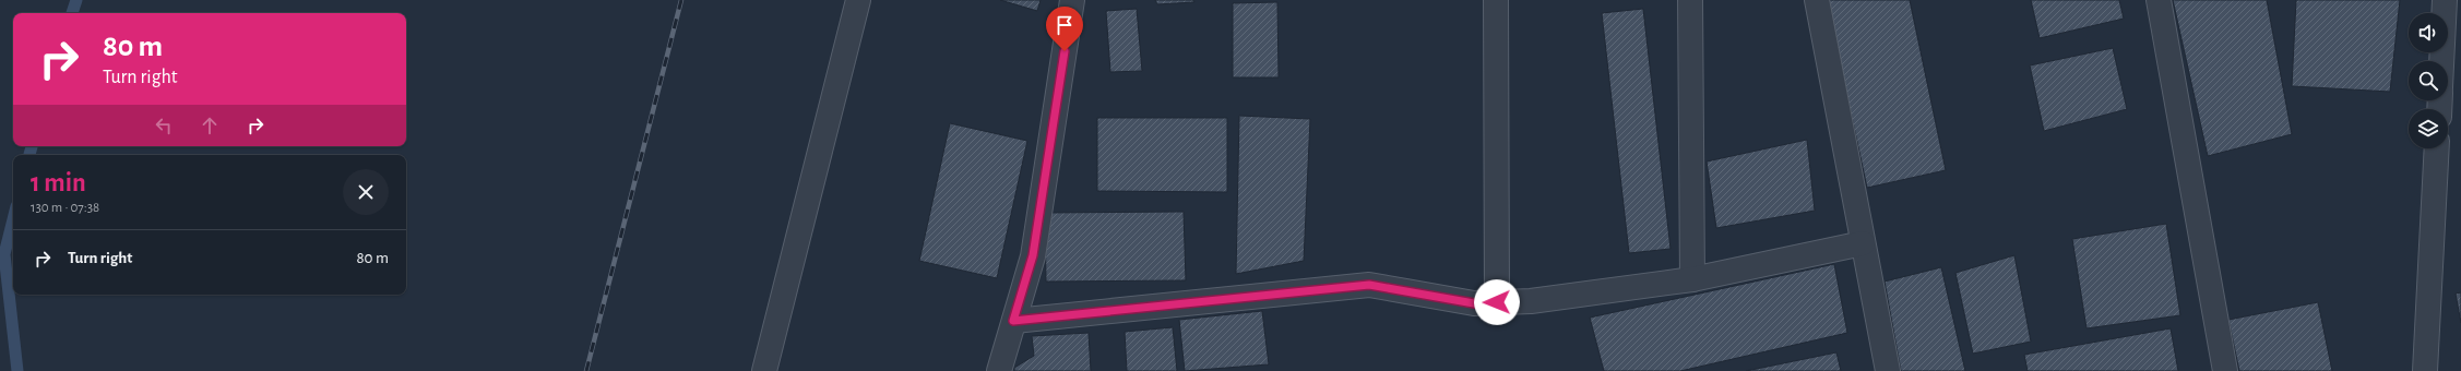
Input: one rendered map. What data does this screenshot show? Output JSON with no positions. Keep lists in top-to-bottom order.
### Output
{
  "page": {
    "turn": ["80 m", "Turn right"],
    "heading": ["1 min", "130 m · 07:38"],
    "list": [
      {
        "name": "Turn right",
        "value": "80 m"
      }
    ]
  }
}
